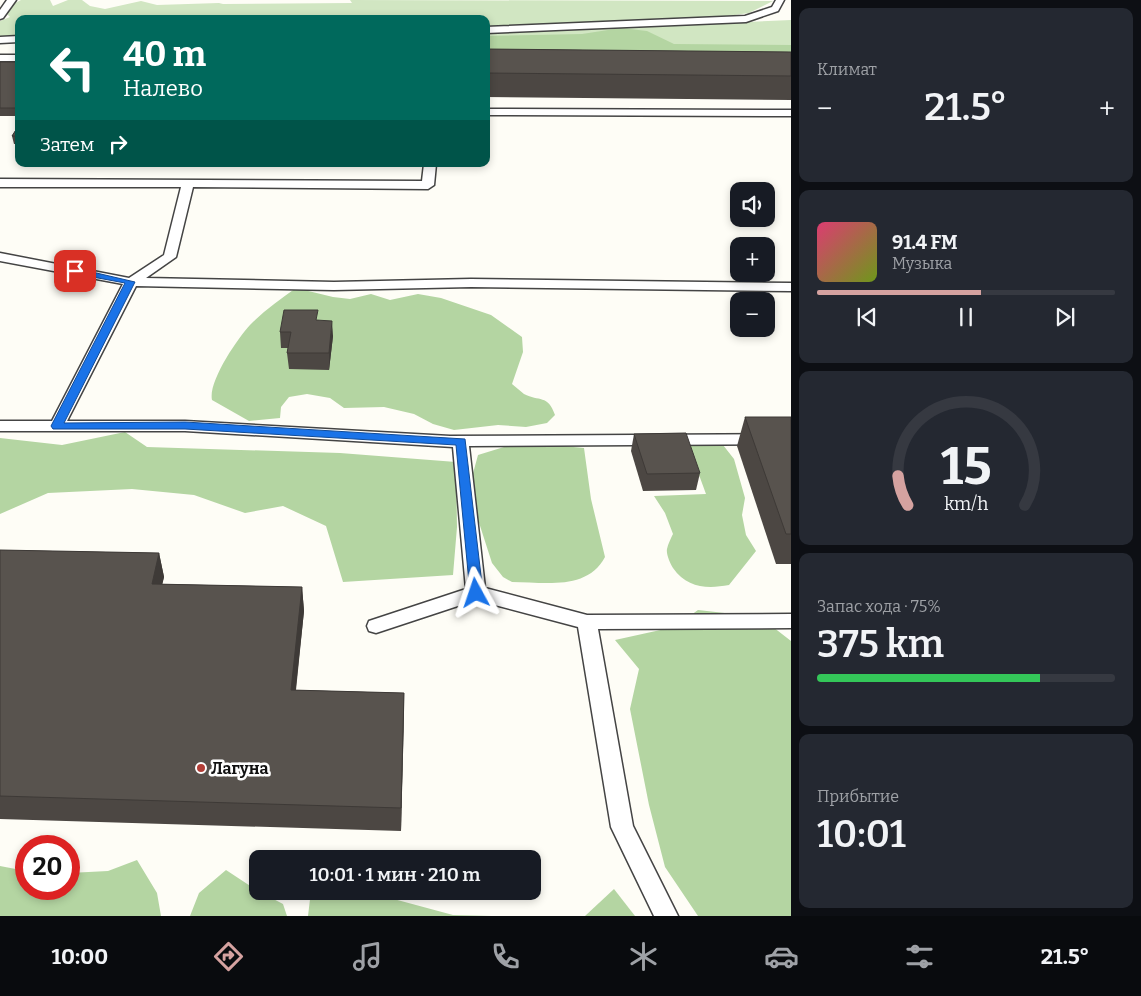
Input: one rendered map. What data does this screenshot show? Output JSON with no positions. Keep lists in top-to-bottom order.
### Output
{
  "places": ["Лагуна"],
  "page": {
    "tile": [
      "Климат",
      ["Запас хода · 75%", "375 km"],
      ["Прибытие", "10:01"]
    ],
    "turn": ["40 m", "Налево"],
    "heat": ["−", "21.5°", "+"],
    "then": "Затем",
    "map_buttons": ["+", "−"],
    "song": ["91.4 FM", "Музыка"],
    "limit": "20",
    "trip": "10:01 · 1 мин · 210 m",
    "tabs": ["10:00", "21.5°"],
    "gauge": ["15", "km/h"]
  }
}
